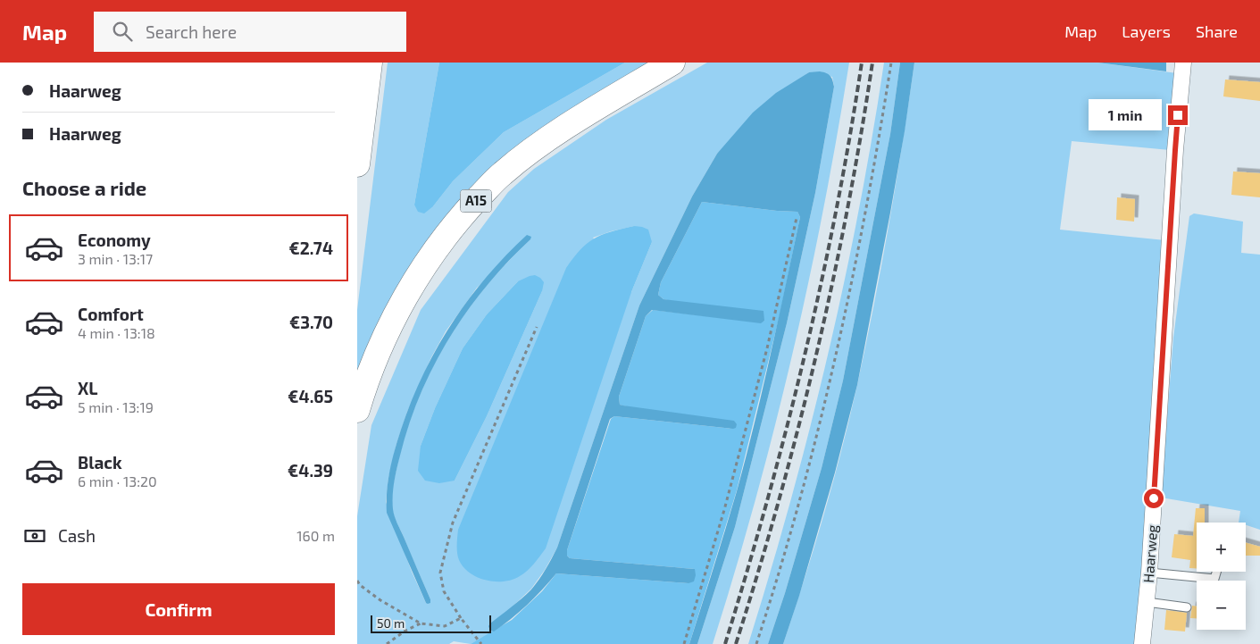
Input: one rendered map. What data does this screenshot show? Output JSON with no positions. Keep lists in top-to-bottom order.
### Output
{
  "streets": {
    "highway": ["A15"],
    "street": ["Haarweg"]
  },
  "scale_bar": "50 m",
  "page": {
    "header": "Map",
    "search": "Search here",
    "nav": ["Map", "Layers", "Share"],
    "banner": ["Haarweg", "Haarweg"],
    "bubble": "1 min",
    "heading": "Choose a ride",
    "list": [
      {
        "name": "Economy",
        "note": "3 min · 13:17",
        "value": "€2.74"
      },
      {
        "name": "Comfort",
        "note": "4 min · 13:18",
        "value": "€3.70"
      },
      {
        "name": "XL",
        "note": "5 min · 13:19",
        "value": "€4.65"
      },
      {
        "name": "Black",
        "note": "6 min · 13:20",
        "value": "€4.39"
      }
    ],
    "pay": ["Cash", "160 m"],
    "map_buttons": ["+", "−"],
    "buttons": "Confirm",
    "scale": "50 m"
  }
}
